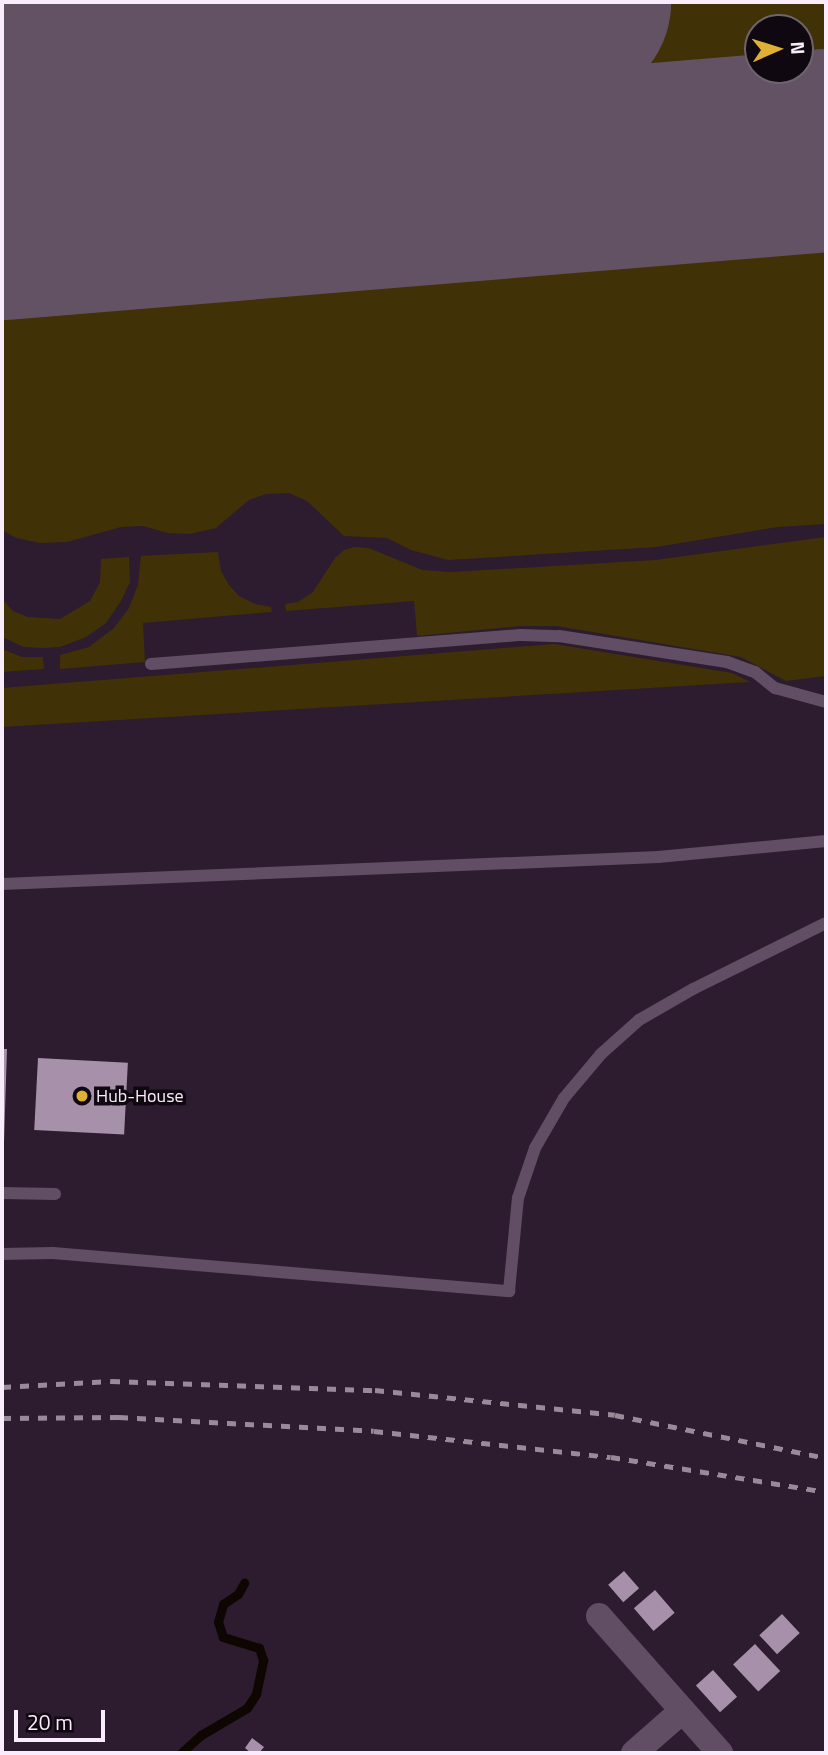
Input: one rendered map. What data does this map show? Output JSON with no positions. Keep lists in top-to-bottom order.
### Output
{
  "places": ["Hub-House"],
  "scale_bar": "20 m",
  "north": "right"
}
